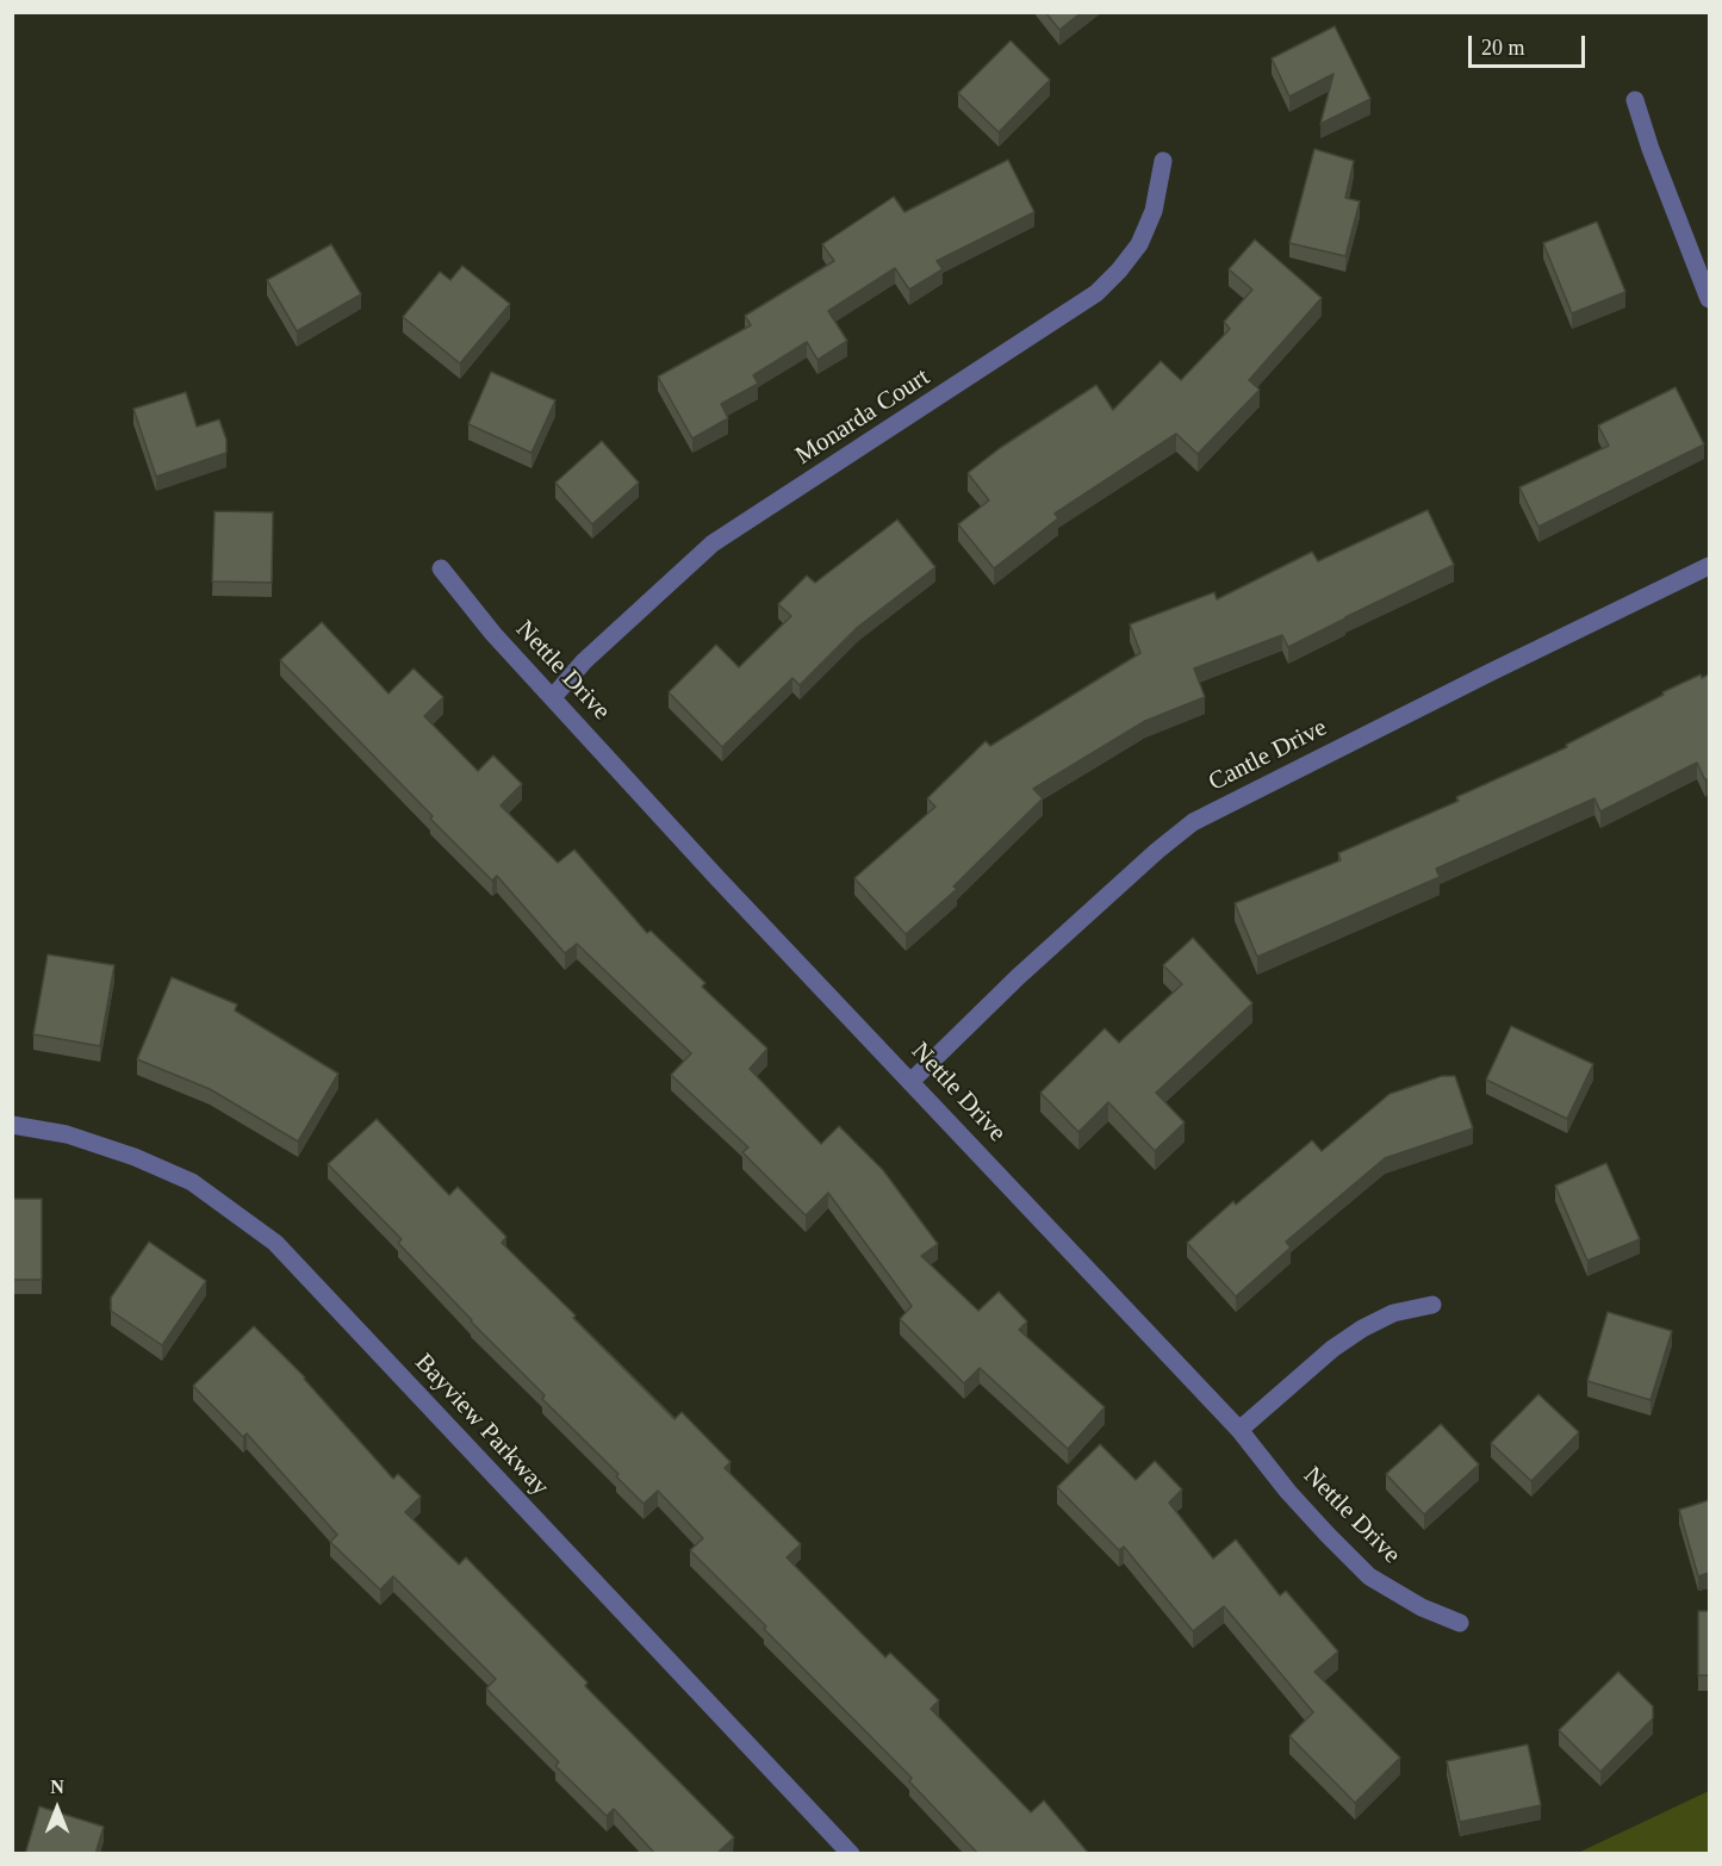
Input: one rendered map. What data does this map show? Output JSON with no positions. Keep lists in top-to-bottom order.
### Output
{
  "streets": {
    "street": [
      "Monarda Court",
      "Nettle Drive",
      "Cantle Drive",
      "Bayview Parkway"
    ]
  },
  "crossings": [
    ["Monarda Court", "Nettle Drive"],
    ["Nettle Drive", "Cantle Drive"]
  ],
  "scale_bar": "20 m",
  "north": "top"
}
